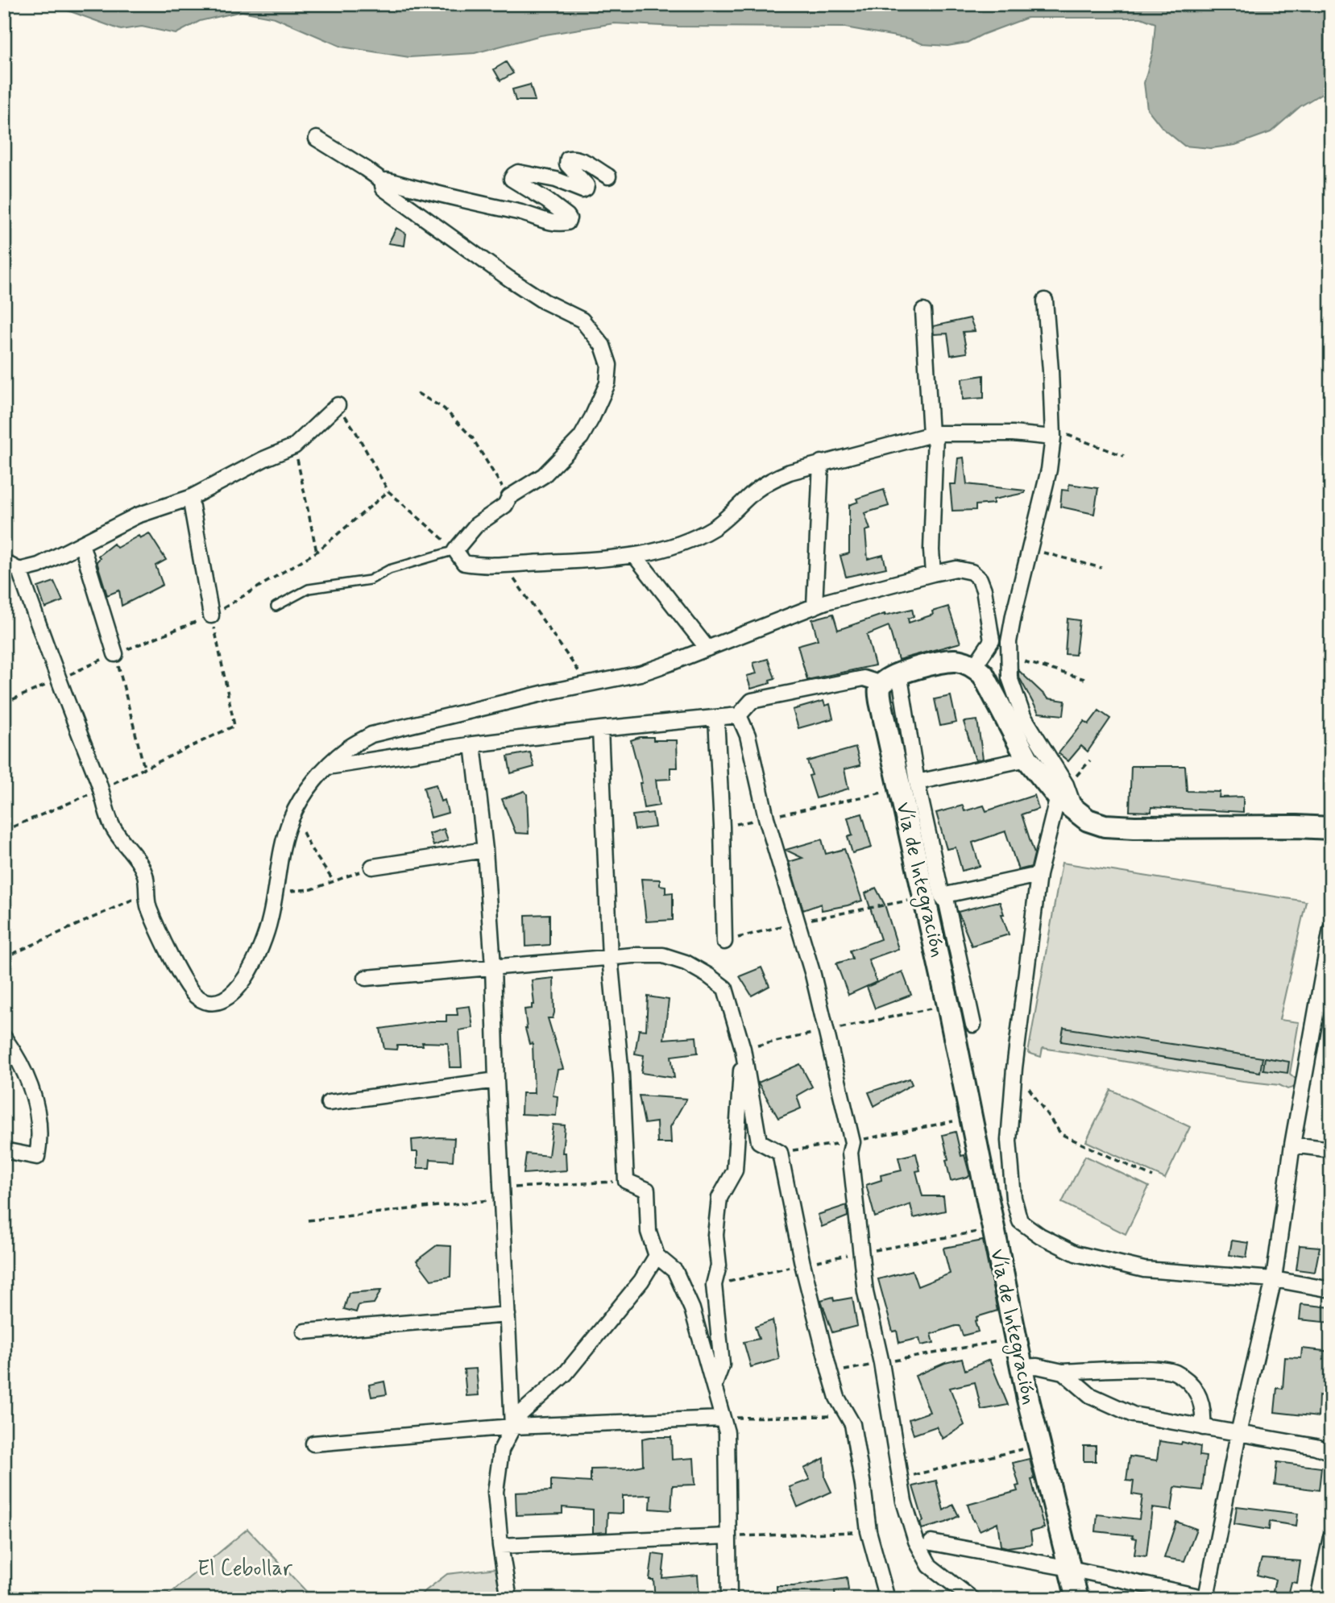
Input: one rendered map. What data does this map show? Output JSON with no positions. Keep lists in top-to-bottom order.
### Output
{
  "streets": {
    "main road": ["Vía de Integración"]
  },
  "parks": ["El Cebollar"]
}
